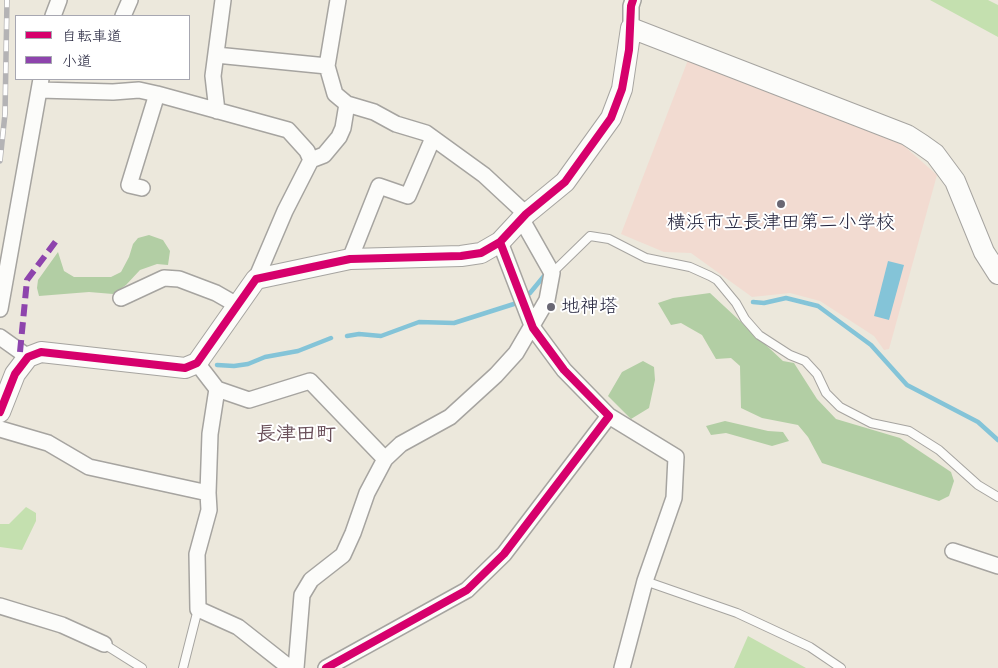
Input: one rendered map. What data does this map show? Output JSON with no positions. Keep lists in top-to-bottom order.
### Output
{
  "districts": ["長津田町"],
  "places": ["横浜市立長津田第二小学校", "地神塔"],
  "legend": ["自転車道", "小道"]
}
